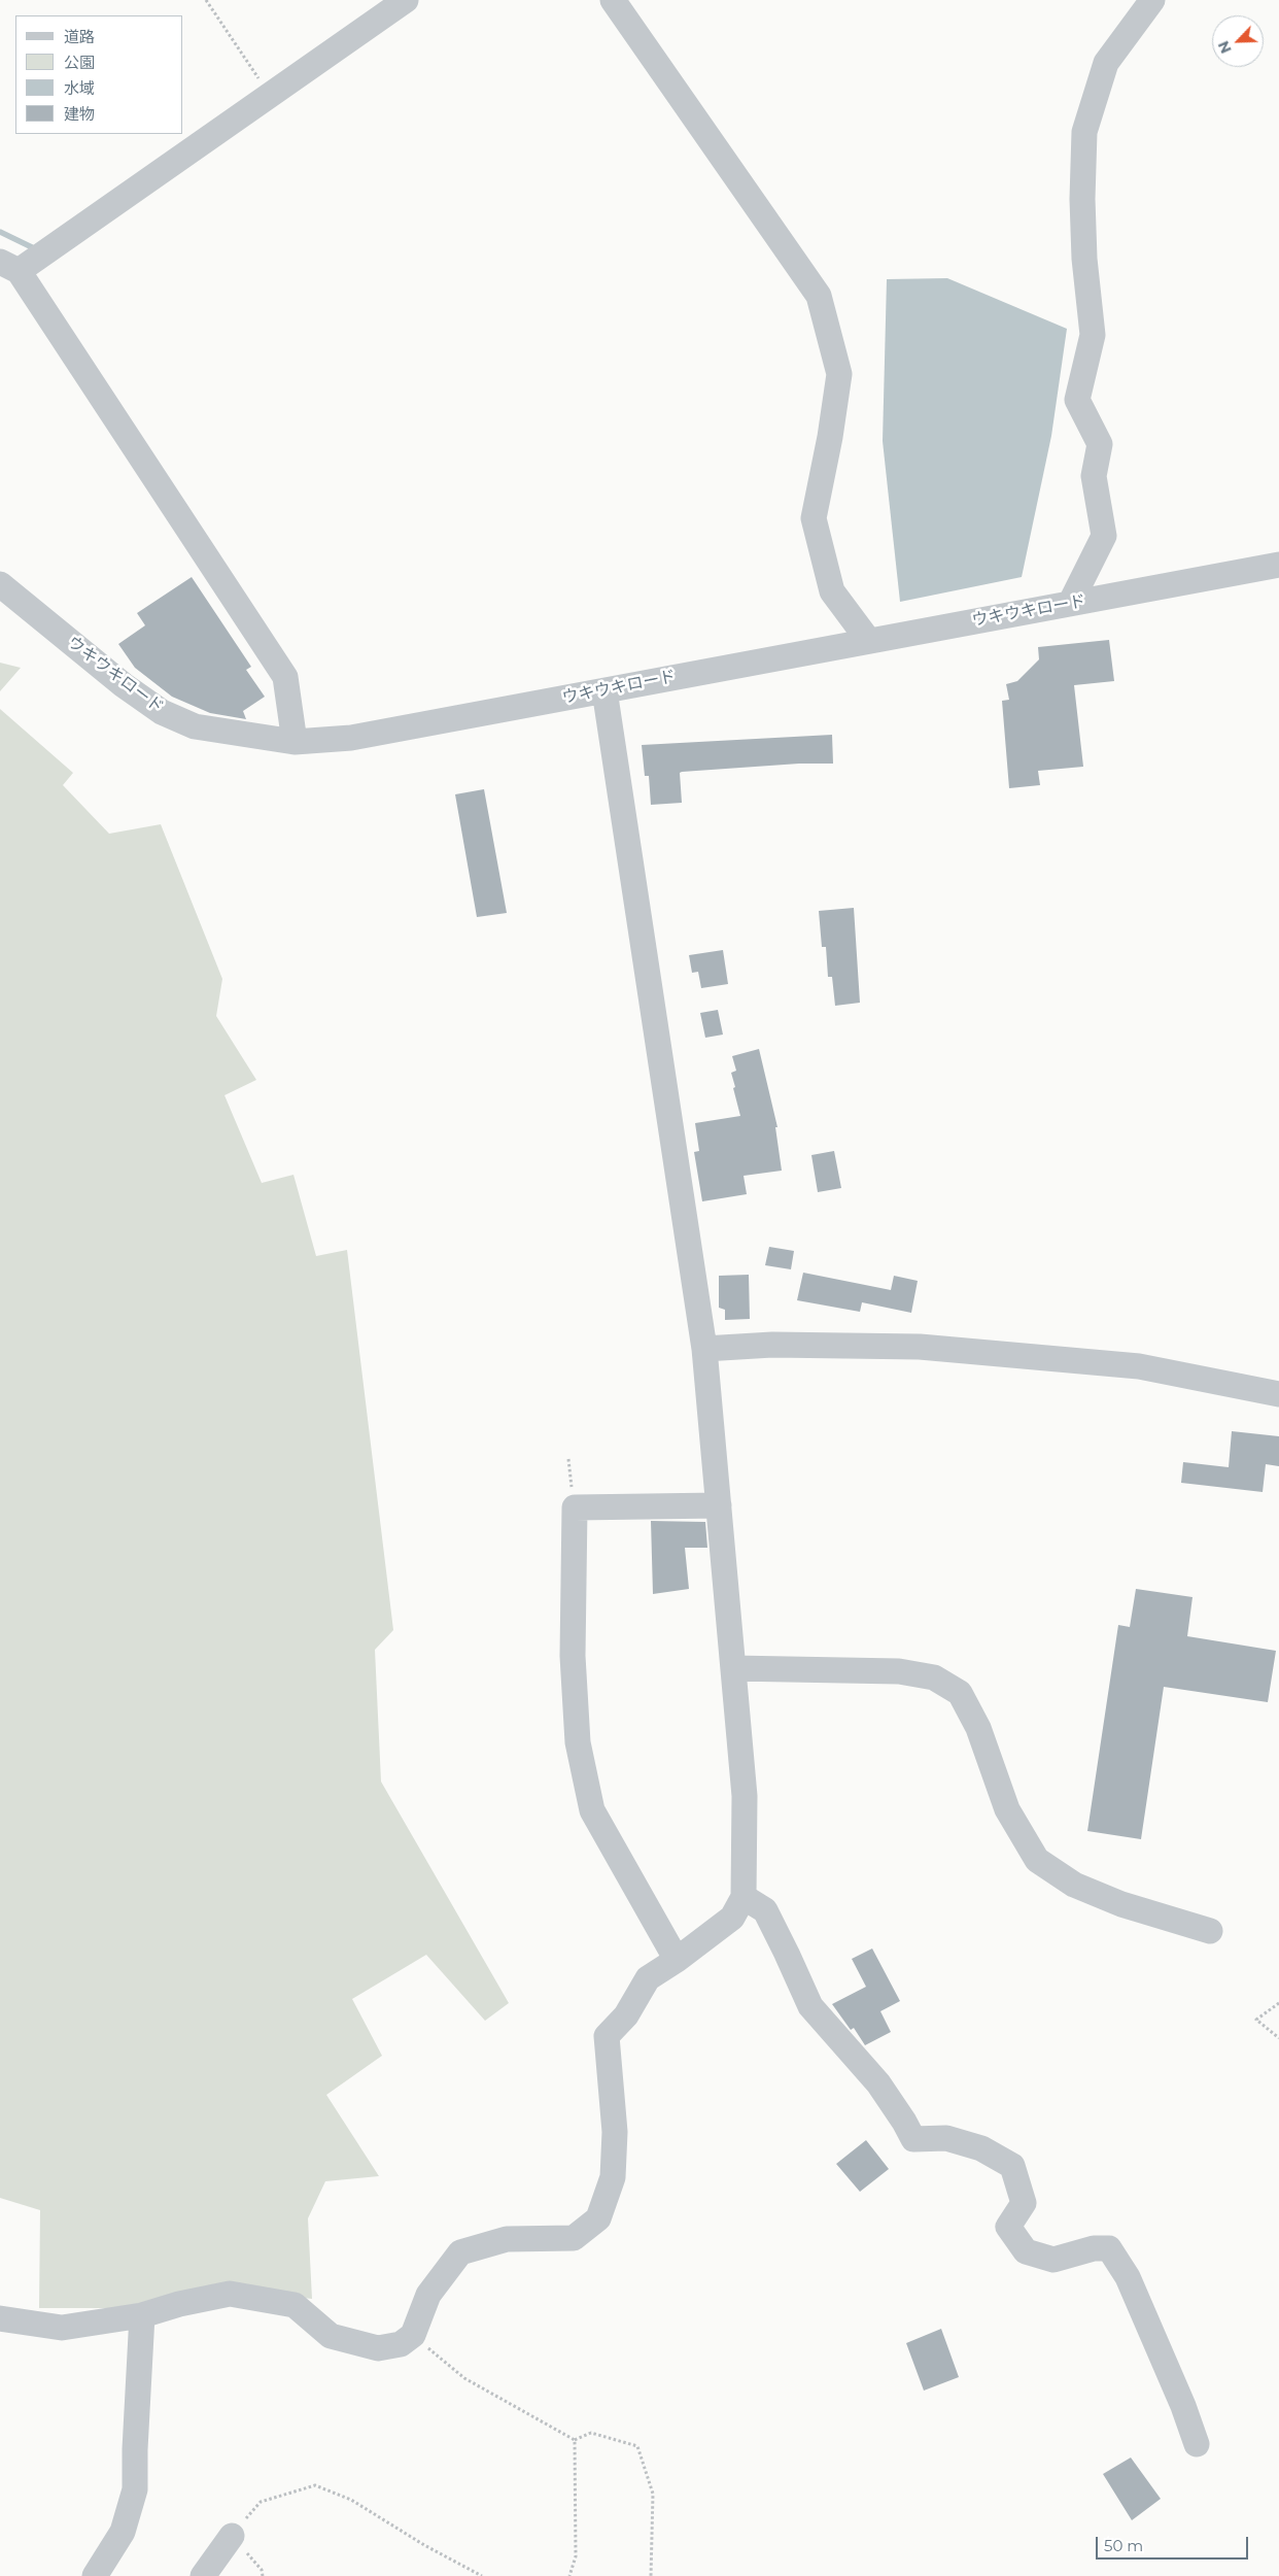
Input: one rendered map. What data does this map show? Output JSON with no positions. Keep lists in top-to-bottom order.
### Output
{
  "streets": {
    "street": ["ウキウキロード"]
  },
  "legend": [
    "道路",
    "公園",
    "水域",
    "建物"
  ],
  "scale_bar": "50 m",
  "north": "bottom left"
}
